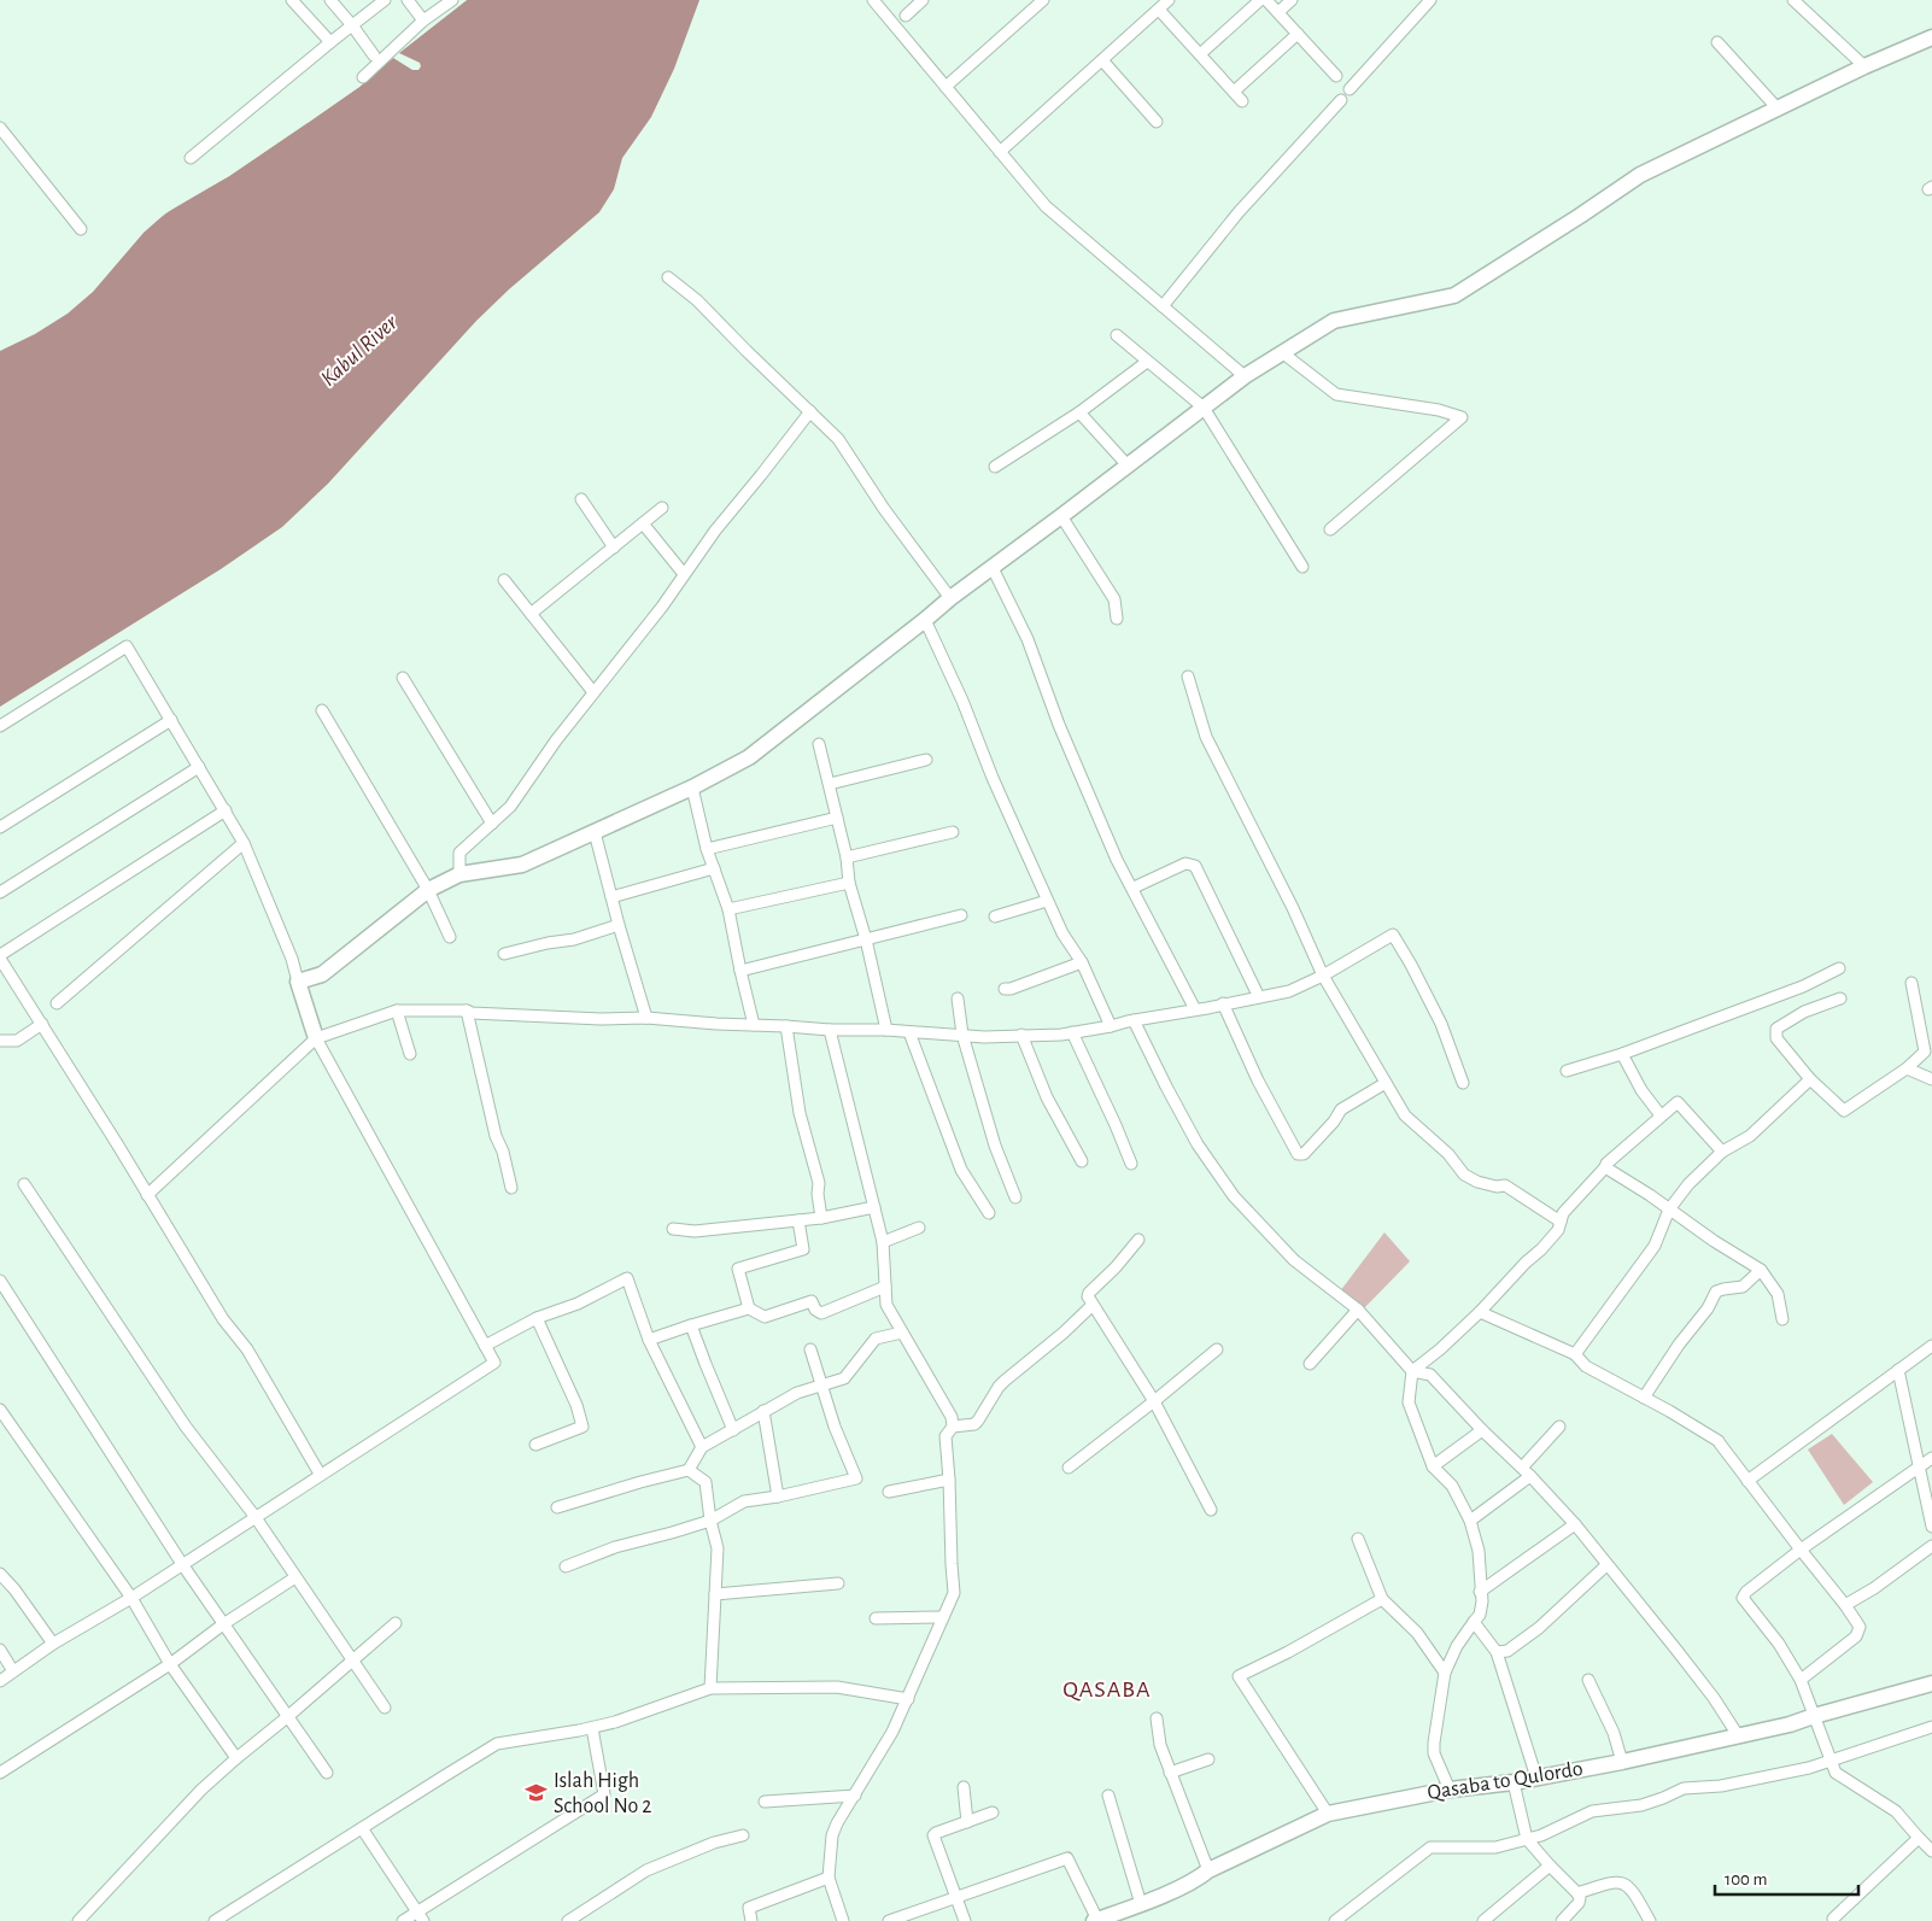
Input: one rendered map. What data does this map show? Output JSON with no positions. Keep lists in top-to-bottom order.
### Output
{
  "streets": {
    "street": ["Qasaba to Qulordo"]
  },
  "districts": ["QASABA"],
  "water": ["Kabul River"],
  "places": {
    "school or university": ["Islah High School No 2"]
  },
  "scale_bar": "100 m"
}
